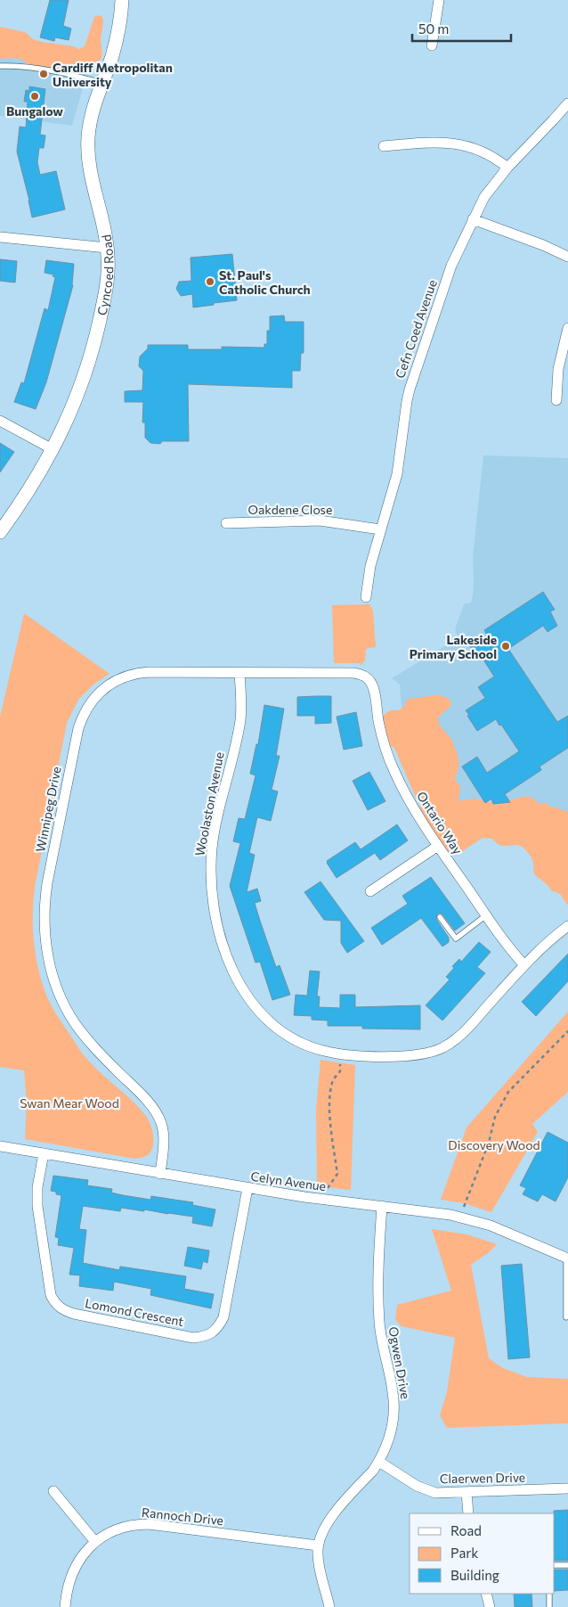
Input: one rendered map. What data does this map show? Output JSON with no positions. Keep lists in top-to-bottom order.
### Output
{
  "streets": {
    "street": [
      "Cyncoed Road",
      "Cefn Coed Avenue",
      "Oakdene Close",
      "Woolaston Avenue",
      "Winnipeg Drive",
      "Ontario Way",
      "Celyn Avenue",
      "Lomond Crescent",
      "Ogwen Drive",
      "Claerwen Drive",
      "Rannoch Drive"
    ]
  },
  "crossings": [
    ["Cefn Coed Avenue", "Oakdene Close"],
    ["Woolaston Avenue", "Winnipeg Drive"],
    ["Woolaston Avenue", "Ontario Way"],
    ["Winnipeg Drive", "Ontario Way"],
    ["Winnipeg Drive", "Celyn Avenue"],
    ["Celyn Avenue", "Lomond Crescent"],
    ["Celyn Avenue", "Ogwen Drive"],
    ["Ogwen Drive", "Claerwen Drive"],
    ["Ogwen Drive", "Rannoch Drive"]
  ],
  "parks": ["Swan Mear Wood", "Discovery Wood"],
  "places": [
    "Cardiff Metropolitan University",
    "Bungalow",
    "St. Paul's Catholic Church",
    "Lakeside Primary School"
  ],
  "legend": ["Road", "Park", "Building"],
  "scale_bar": "50 m"
}
